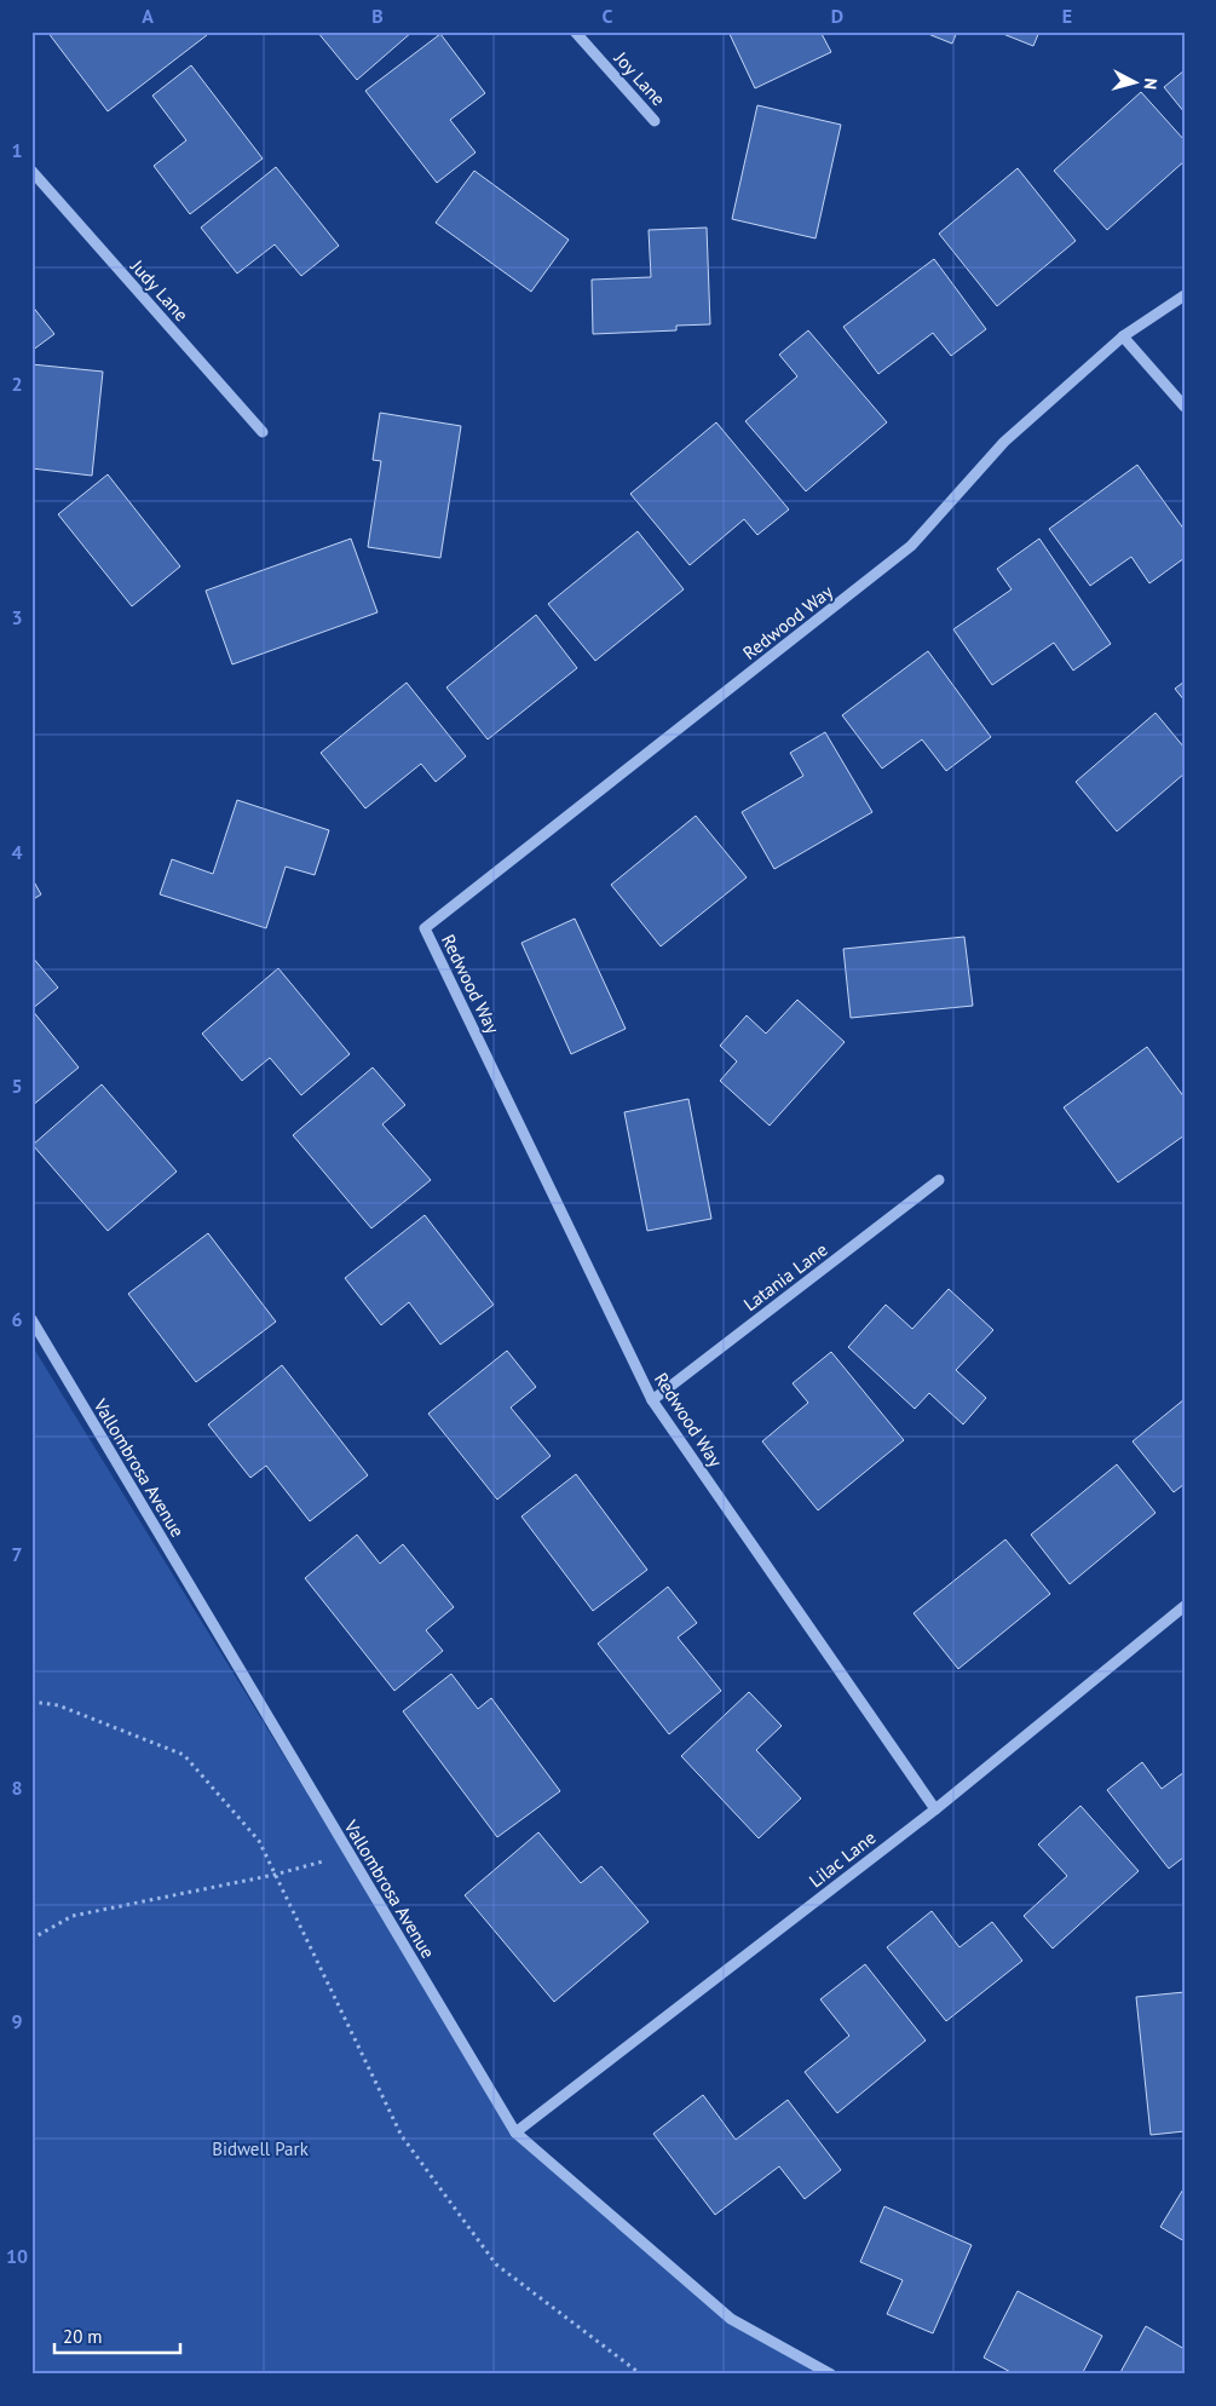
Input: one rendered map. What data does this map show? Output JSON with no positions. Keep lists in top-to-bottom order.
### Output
{
  "streets": {
    "street": [
      "Joy Lane",
      "Judy Lane",
      "Redwood Way",
      "Latania Lane",
      "Vallombrosa Avenue",
      "Lilac Lane"
    ]
  },
  "crossings": [
    ["Redwood Way", "Latania Lane"],
    ["Redwood Way", "Lilac Lane"],
    ["Vallombrosa Avenue", "Lilac Lane"]
  ],
  "parks": ["Bidwell Park"],
  "scale_bar": "20 m",
  "north": "right",
  "grid": {
    "columns": [
      "A",
      "B",
      "C",
      "D",
      "E"
    ],
    "rows": [
      "1",
      "2",
      "3",
      "4",
      "5",
      "6",
      "7",
      "8",
      "9",
      "10"
    ]
  }
}
